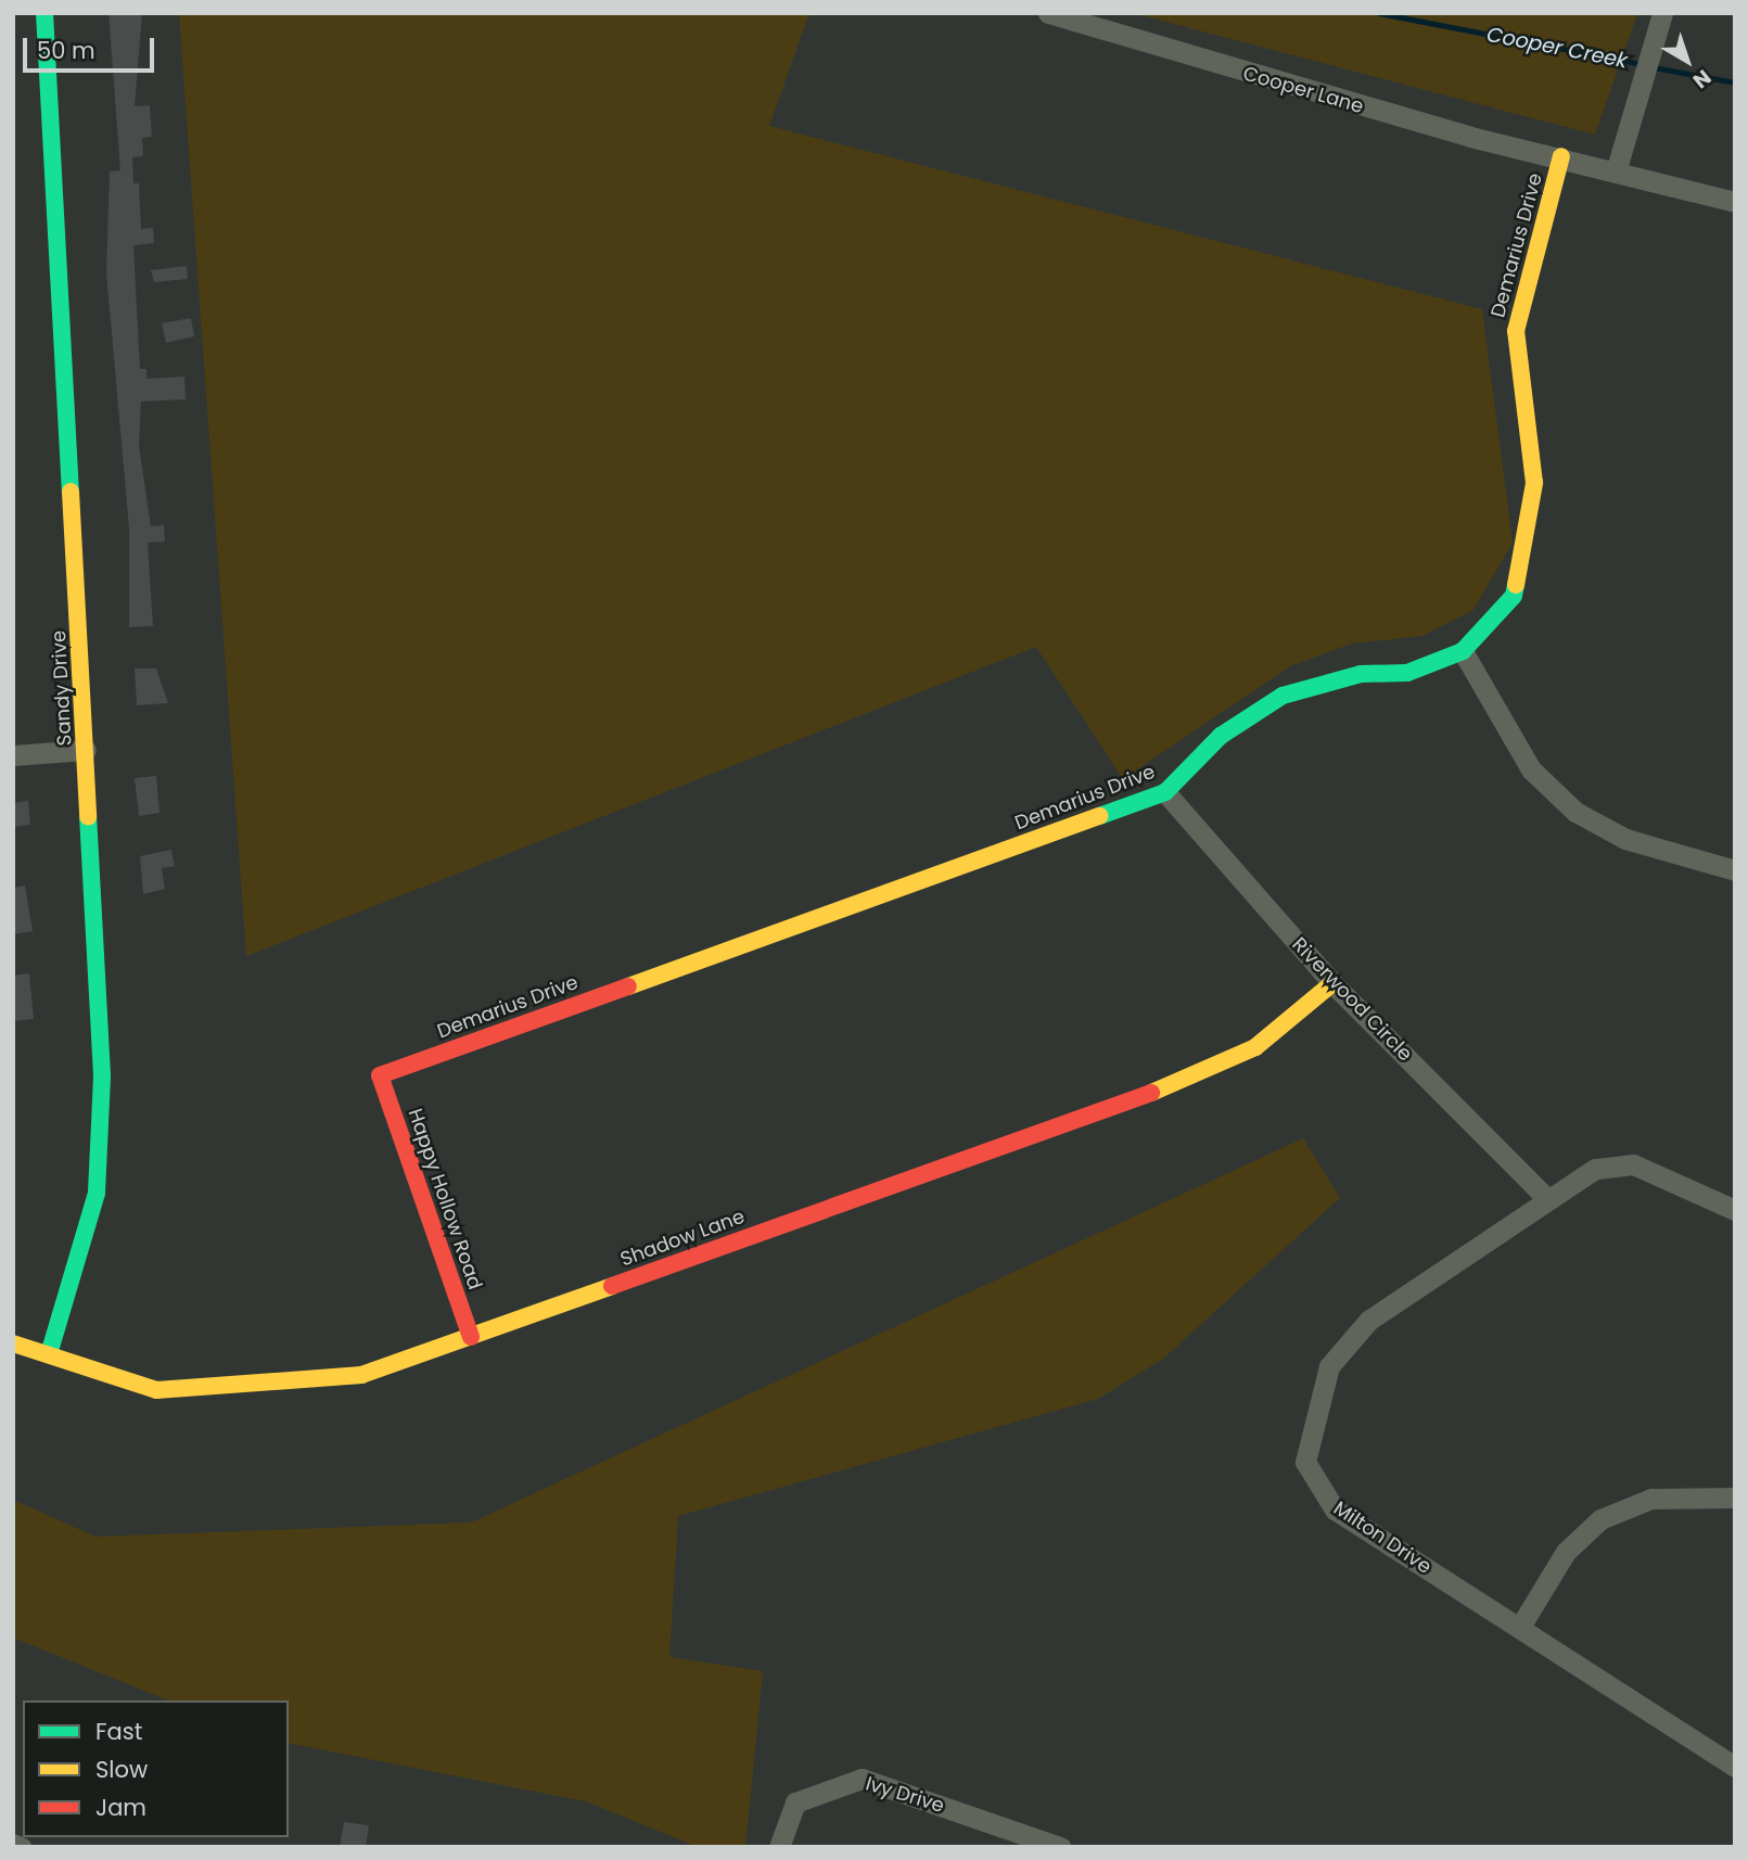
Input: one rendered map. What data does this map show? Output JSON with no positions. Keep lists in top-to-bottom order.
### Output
{
  "streets": {
    "street": [
      "Cooper Lane",
      "Demarius Drive",
      "Sandy Drive",
      "Riverwood Circle",
      "Happy Hollow Road",
      "Shadow Lane",
      "Milton Drive",
      "Ivy Drive"
    ]
  },
  "crossings": [
    ["Cooper Lane", "Demarius Drive"],
    ["Demarius Drive", "Riverwood Circle"],
    ["Demarius Drive", "Happy Hollow Road"],
    ["Sandy Drive", "Shadow Lane"],
    ["Riverwood Circle", "Shadow Lane"],
    ["Riverwood Circle", "Milton Drive"],
    ["Happy Hollow Road", "Shadow Lane"]
  ],
  "water": ["Cooper Creek"],
  "legend": ["Fast", "Slow", "Jam"],
  "scale_bar": "50 m",
  "north": "bottom right"
}
